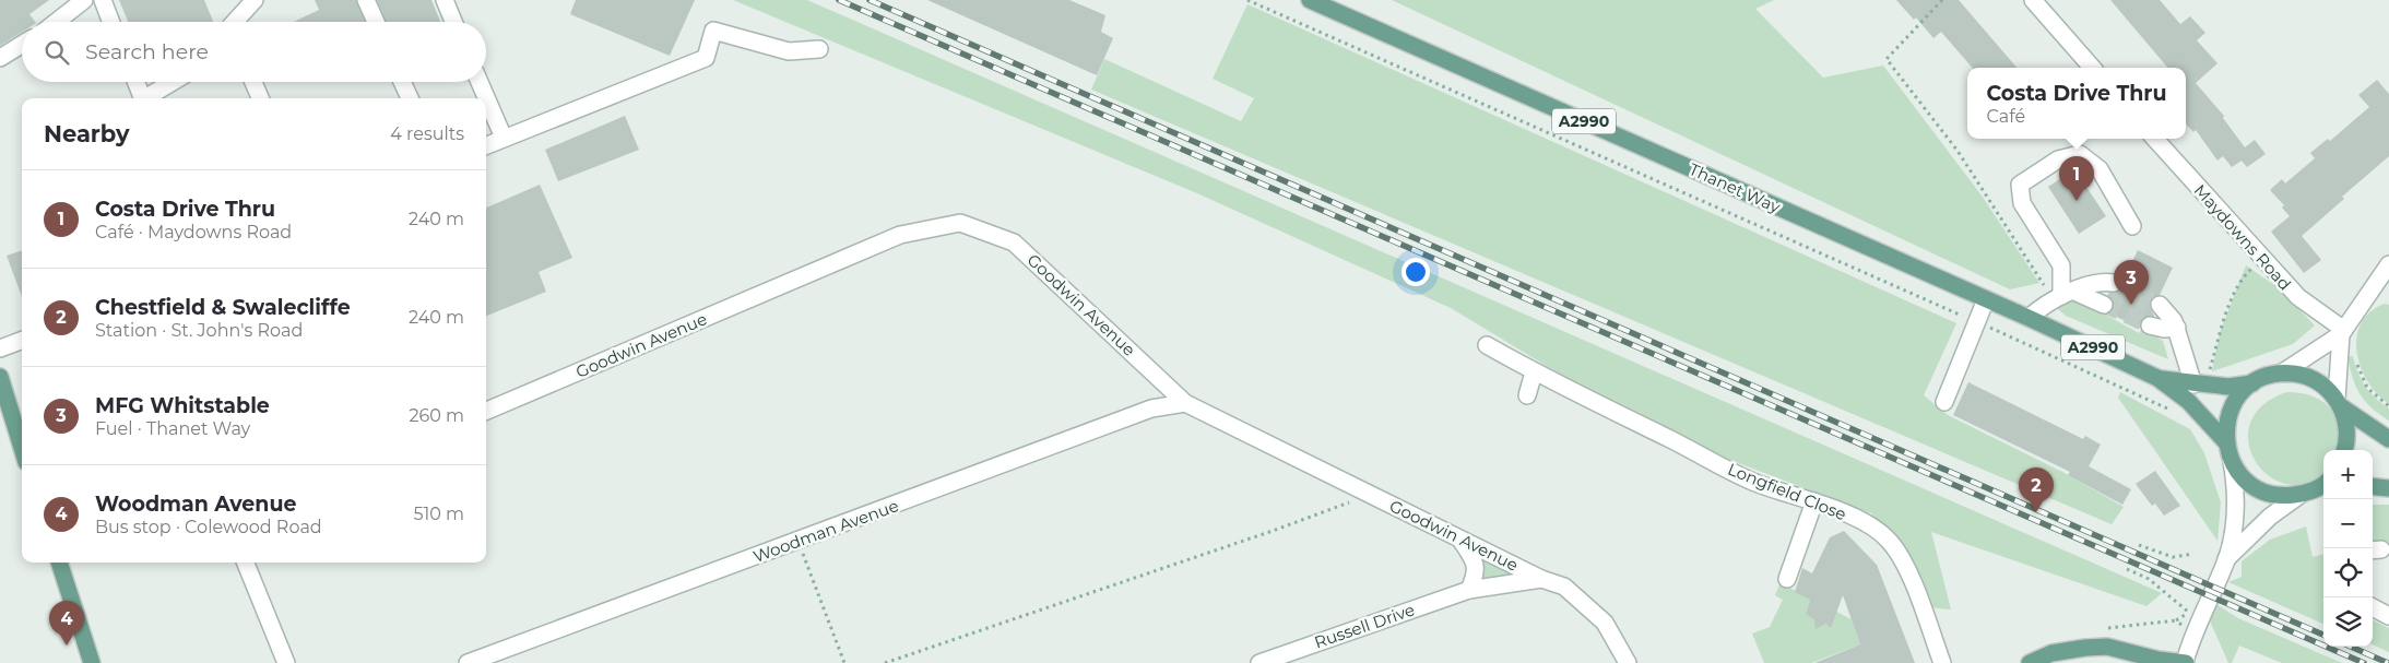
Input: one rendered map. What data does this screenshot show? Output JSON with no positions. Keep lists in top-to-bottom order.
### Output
{
  "streets": {
    "main road": ["A2990", "Thanet Way"],
    "street": [
      "Maydowns Road",
      "Goodwin Avenue",
      "Longfield Close",
      "Woodman Avenue",
      "Russell Drive"
    ]
  },
  "crossings": [
    ["Goodwin Avenue", "Woodman Avenue"],
    ["Goodwin Avenue", "Russell Drive"]
  ],
  "page": {
    "search": "Search here",
    "popup": ["Costa Drive Thru", "Café"],
    "heading": ["Nearby", "4 results"],
    "pins": [
      "1",
      "3",
      "2",
      "4"
    ],
    "list": [
      {
        "mark": "1",
        "name": "Costa Drive Thru",
        "note": "Café · Maydowns Road",
        "value": "240 m"
      },
      {
        "mark": "2",
        "name": "Chestfield & Swalecliffe",
        "note": "Station · St. John's Road",
        "value": "240 m"
      },
      {
        "mark": "3",
        "name": "MFG Whitstable",
        "note": "Fuel · Thanet Way",
        "value": "260 m"
      },
      {
        "mark": "4",
        "name": "Woodman Avenue",
        "note": "Bus stop · Colewood Road",
        "value": "510 m"
      }
    ],
    "map_buttons": ["+", "−"]
  }
}
